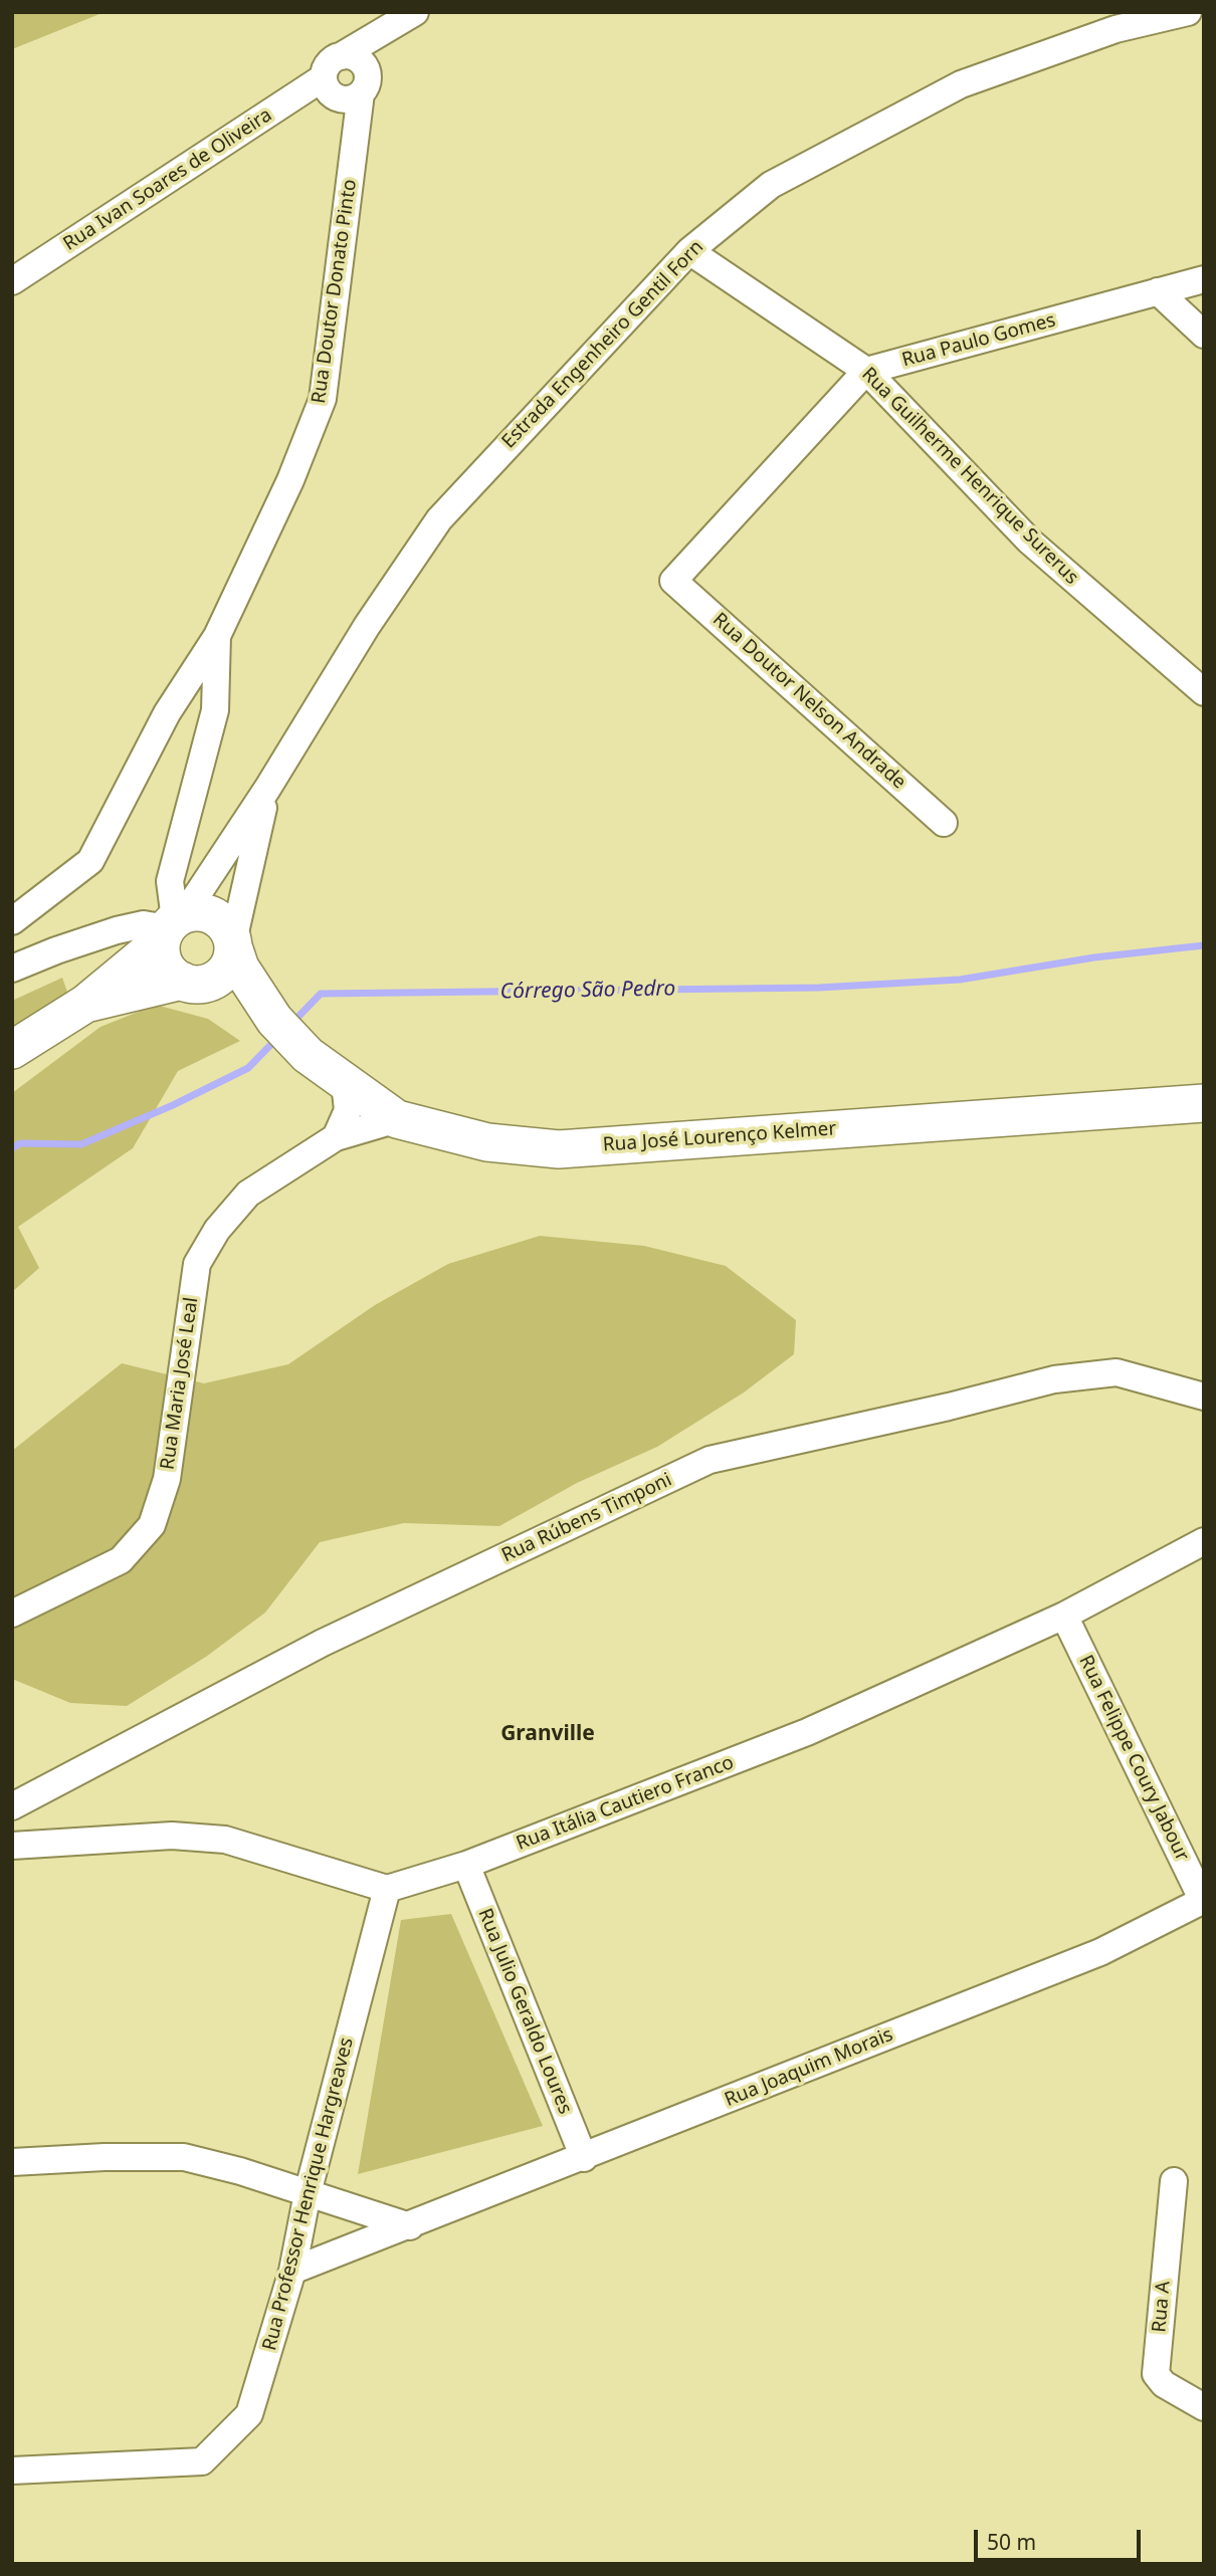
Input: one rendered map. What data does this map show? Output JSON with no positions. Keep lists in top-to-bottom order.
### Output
{
  "streets": {
    "main road": ["Estrada Engenheiro Gentil Forn", "Rua José Lourenço Kelmer"],
    "street": [
      "Rua Ivan Soares de Oliveira",
      "Rua Doutor Donato Pinto",
      "Rua Paulo Gomes",
      "Rua Guilherme Henrique Surerus",
      "Rua Doutor Nelson Andrade",
      "Rua Maria José Leal",
      "Rua Rúbens Timponi",
      "Rua Felippe Coury Jabour",
      "Rua Itália Cautiero Franco",
      "Rua Julio Geraldo Loures",
      "Rua Joaquim Morais",
      "Rua Professor Henrique Hargreaves",
      "Rua A"
    ]
  },
  "crossings": [
    ["Rua Ivan Soares de Oliveira", "Rua Doutor Donato Pinto"],
    ["Rua Doutor Donato Pinto", "Estrada Engenheiro Gentil Forn"],
    ["Rua Doutor Donato Pinto", "Rua José Lourenço Kelmer"],
    ["Rua Paulo Gomes", "Rua Guilherme Henrique Surerus"],
    ["Rua Paulo Gomes", "Rua Doutor Nelson Andrade"],
    ["Estrada Engenheiro Gentil Forn", "Rua Guilherme Henrique Surerus"],
    ["Estrada Engenheiro Gentil Forn", "Rua José Lourenço Kelmer"],
    ["Rua Guilherme Henrique Surerus", "Rua Doutor Nelson Andrade"],
    ["Rua José Lourenço Kelmer", "Rua Maria José Leal"],
    ["Rua Felippe Coury Jabour", "Rua Itália Cautiero Franco"],
    ["Rua Felippe Coury Jabour", "Rua Joaquim Morais"],
    ["Rua Itália Cautiero Franco", "Rua Julio Geraldo Loures"],
    ["Rua Itália Cautiero Franco", "Rua Professor Henrique Hargreaves"],
    ["Rua Julio Geraldo Loures", "Rua Joaquim Morais"],
    ["Rua Joaquim Morais", "Rua Professor Henrique Hargreaves"]
  ],
  "districts": ["Granville"],
  "water": ["Córrego São Pedro"],
  "scale_bar": "50 m"
}
